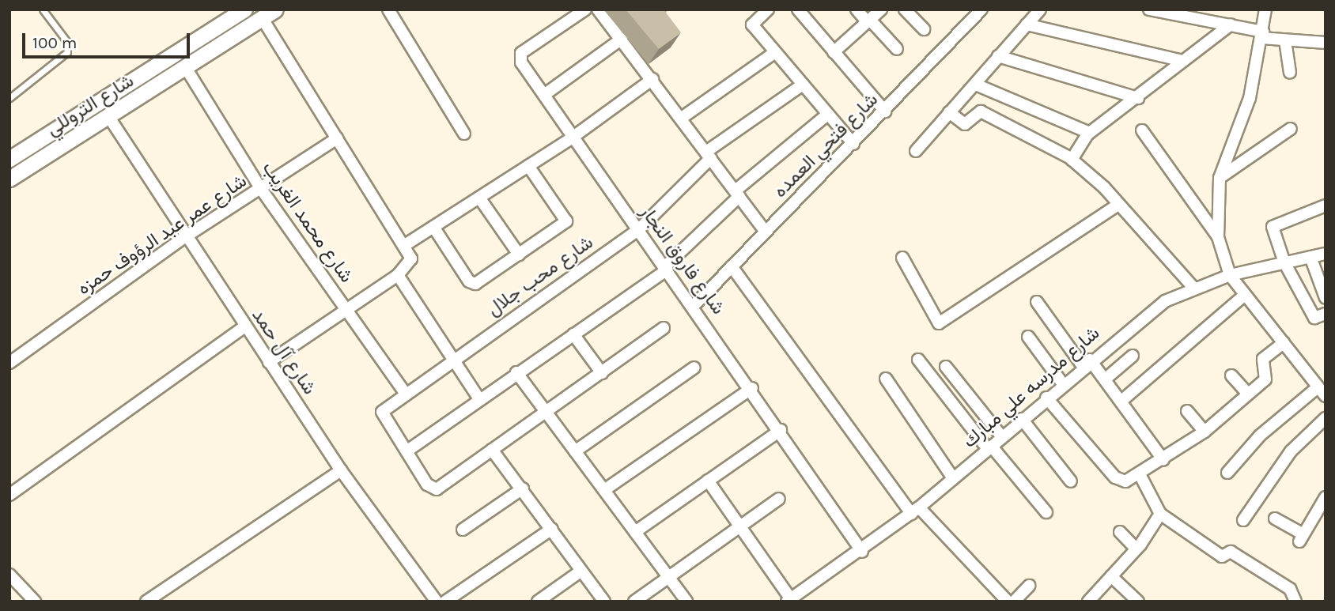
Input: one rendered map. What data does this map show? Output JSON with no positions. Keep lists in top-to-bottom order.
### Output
{
  "streets": {
    "street": [
      "شارع التروللي",
      "شارع فتحي العمده",
      "شارع محمد الغريب",
      "شارع عمر عبد الرؤوف حمزه",
      "شارع فاروق النجار",
      "شارع محب جلال",
      "شارع آل حمد",
      "شارع مدرسه علي مبارك"
    ]
  },
  "crossings": [
    ["شارع التروللي", "شارع محمد الغريب"],
    ["شارع التروللي", "شارع آل حمد"],
    ["شارع فتحي العمده", "شارع فاروق النجار"],
    ["شارع محمد الغريب", "شارع عمر عبد الرؤوف حمزه"],
    ["شارع محمد الغريب", "شارع محب جلال"],
    ["شارع عمر عبد الرؤوف حمزه", "شارع آل حمد"],
    ["شارع فاروق النجار", "شارع محب جلال"],
    ["شارع فاروق النجار", "شارع مدرسه علي مبارك"]
  ],
  "scale_bar": "100 m"
}
